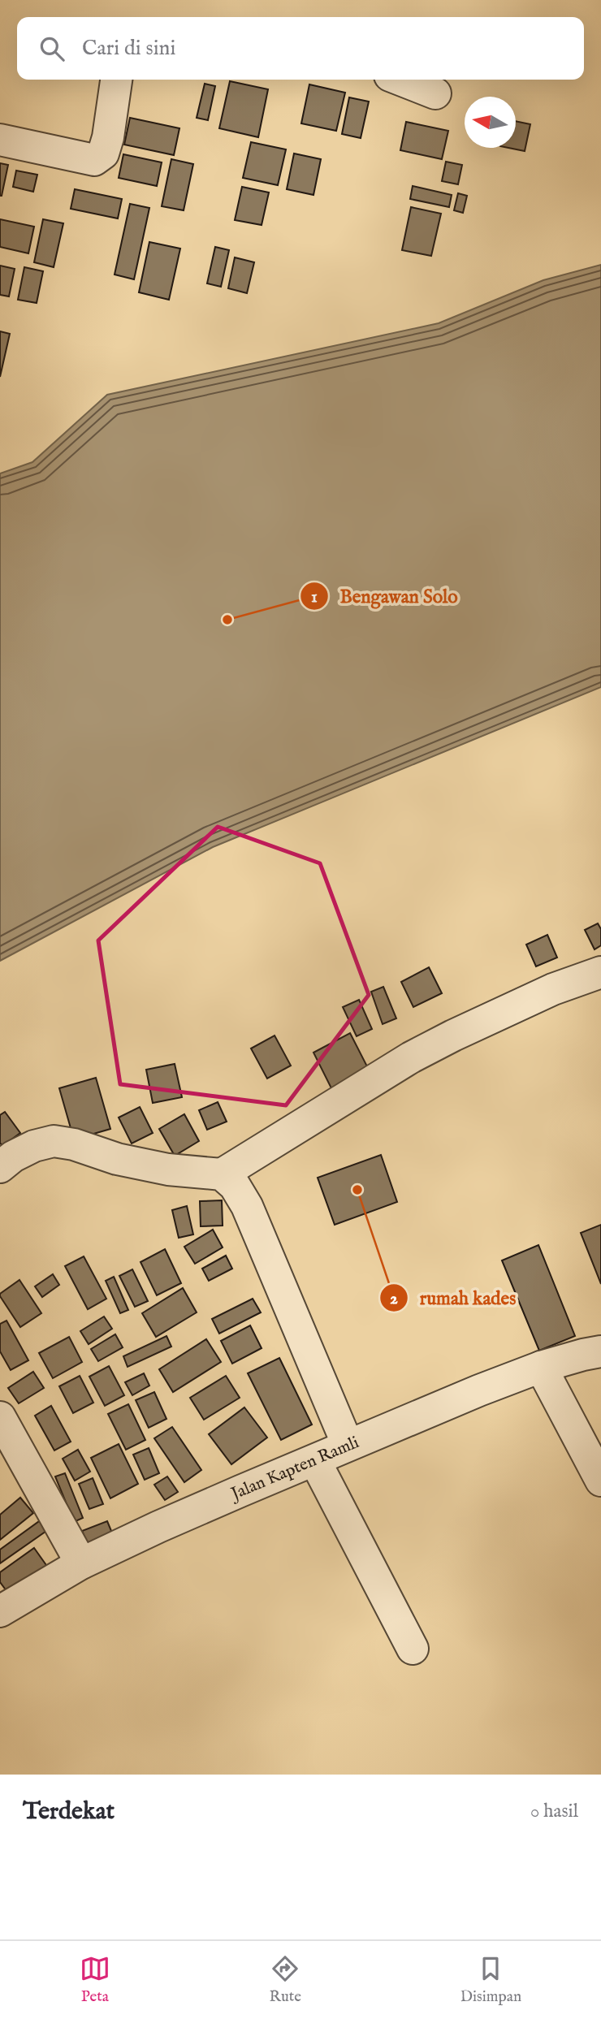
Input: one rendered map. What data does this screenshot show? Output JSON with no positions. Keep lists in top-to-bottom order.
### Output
{
  "streets": {
    "street": ["Jalan Kapten Ramli"]
  },
  "places": ["Bengawan Solo", "rumah kades"],
  "north": "left",
  "page": {
    "search": "Cari di sini",
    "heading": ["Terdekat", "0 hasil"],
    "nav": ["Peta", "Rute", "Disimpan"]
  }
}
